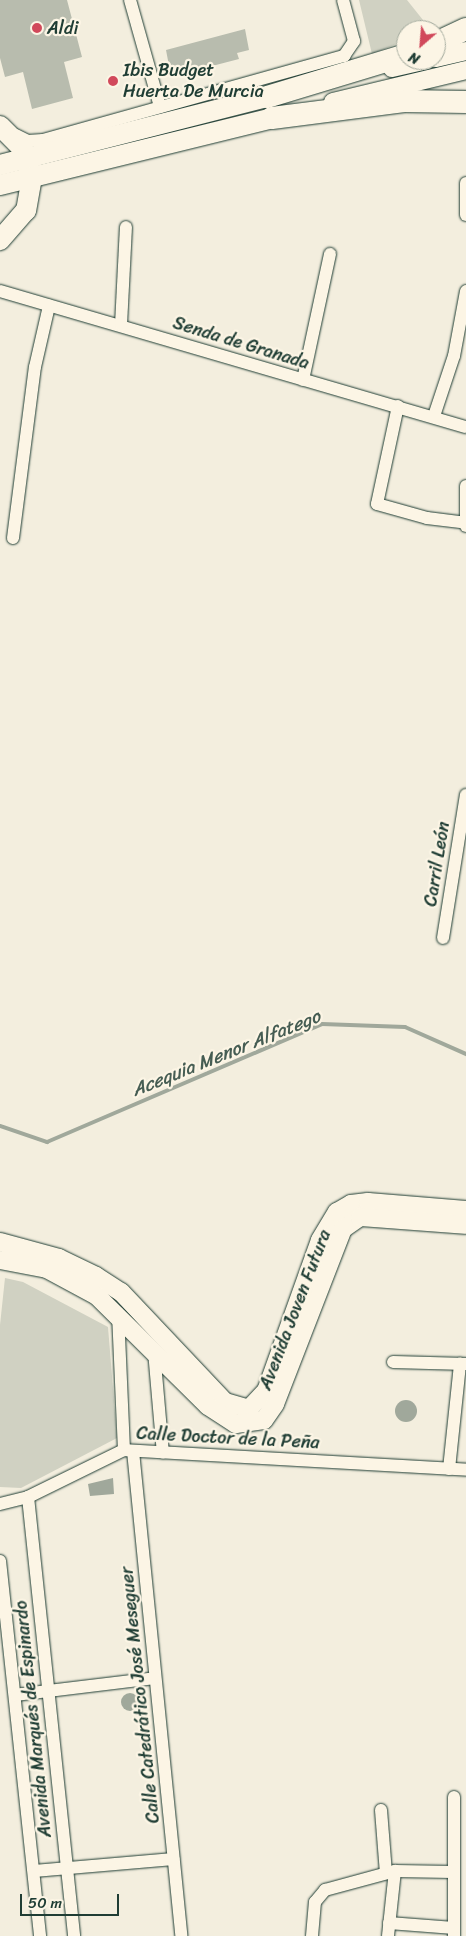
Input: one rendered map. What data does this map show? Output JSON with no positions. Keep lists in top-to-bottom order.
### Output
{
  "streets": {
    "street": [
      "Senda de Granada",
      "Carril León",
      "Avenida Joven Futura",
      "Calle Doctor de la Peña",
      "Calle Catedrático José Meseguer",
      "Avenida Marqués de Espinardo"
    ]
  },
  "crossings": [
    ["Avenida Joven Futura", "Calle Catedrático José Meseguer"],
    ["Calle Doctor de la Peña", "Calle Catedrático José Meseguer"],
    ["Calle Doctor de la Peña", "Avenida Marqués de Espinardo"]
  ],
  "water": ["Acequia Menor Alfatego"],
  "places": ["Aldi", "Ibis Budget Huerta De Murcia"],
  "scale_bar": "50 m",
  "north": "bottom left"
}
